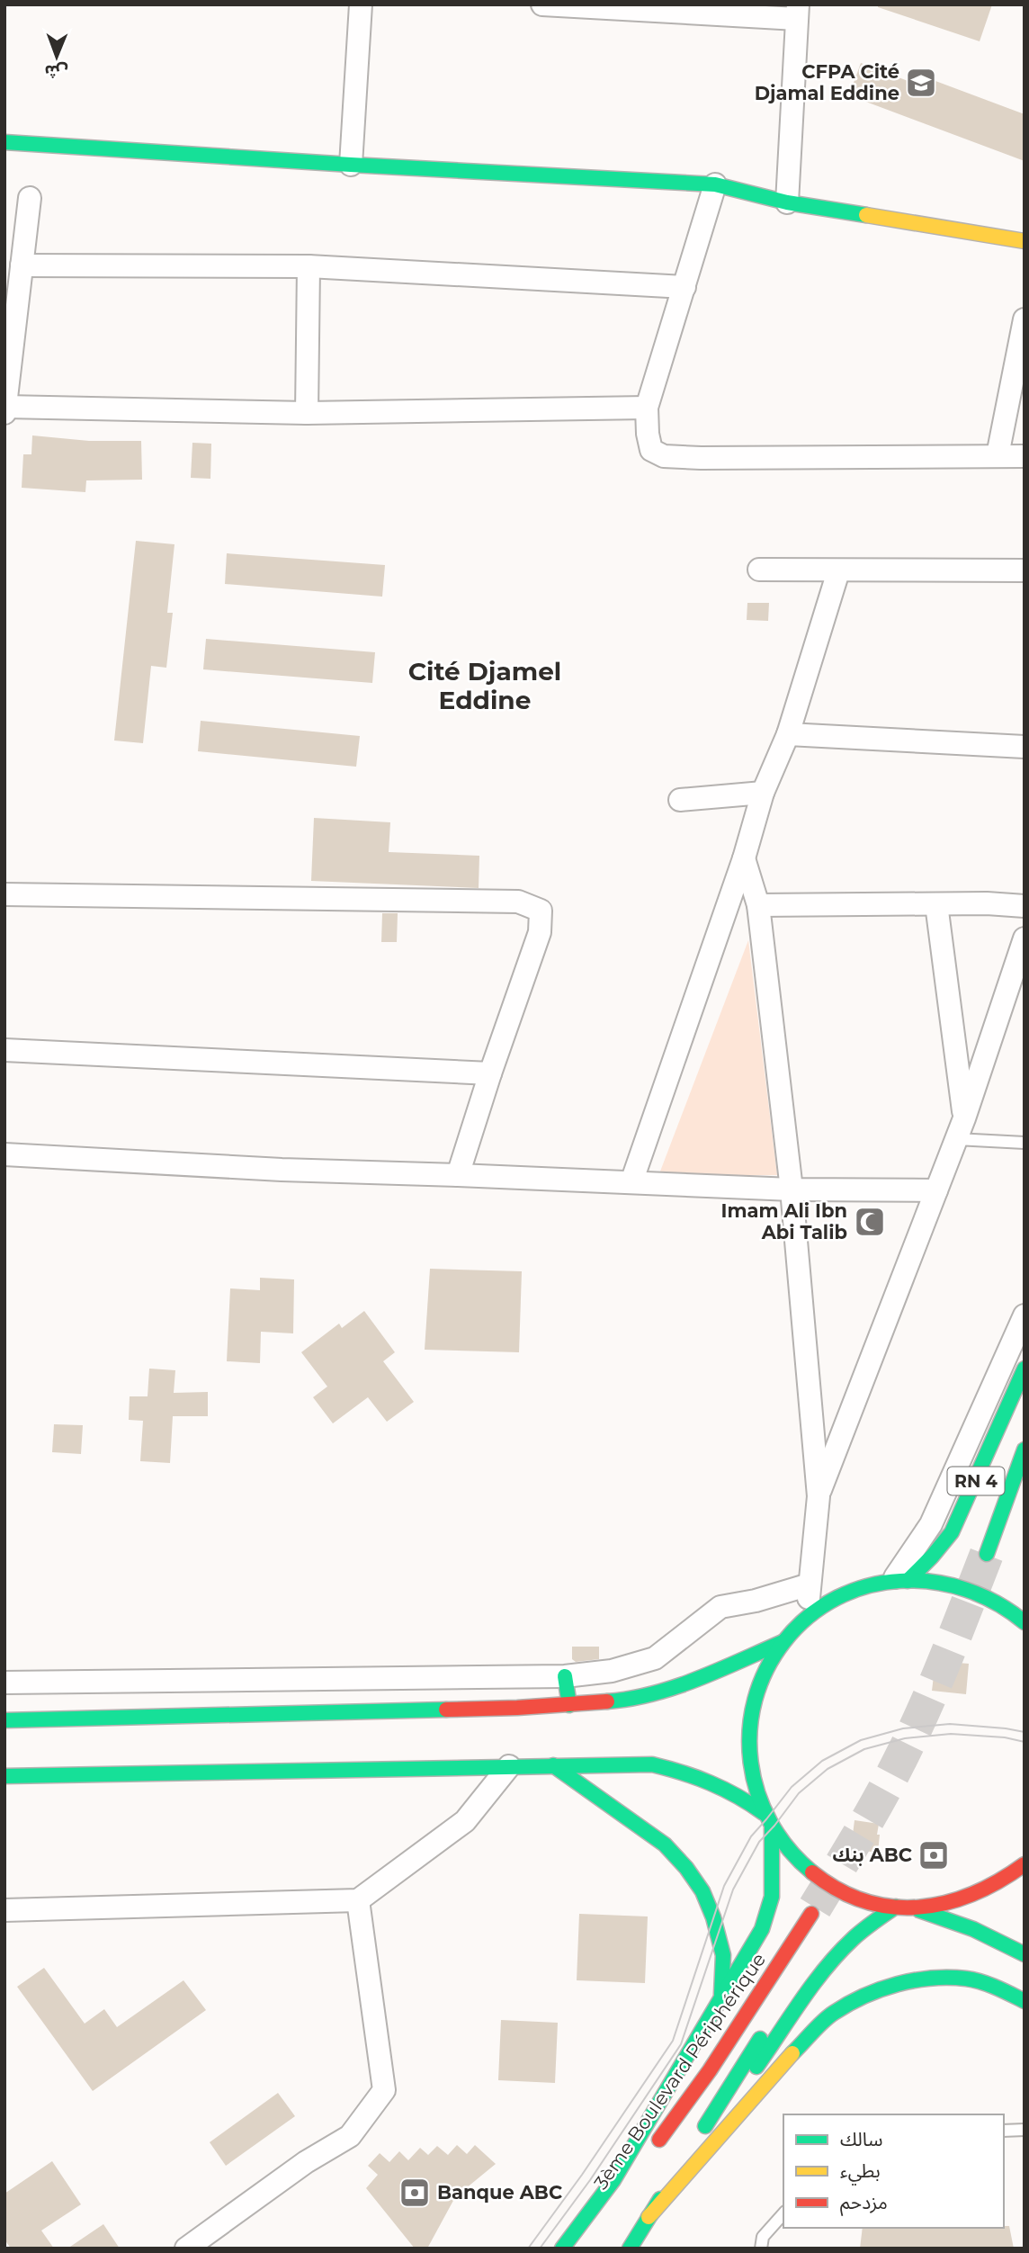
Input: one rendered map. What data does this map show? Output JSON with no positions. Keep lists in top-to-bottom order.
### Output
{
  "streets": {
    "main road": ["RN 4", "3ème Boulevard Périphérique"]
  },
  "districts": ["Cité Djamel Eddine"],
  "places": {
    "school or university": ["CFPA Cité Djamal Eddine"],
    "mosque": ["Imam Ali Ibn Abi Talib"],
    "bank": ["بنك ABC", "Banque ABC"]
  },
  "legend": ["سالك", "بطيء", "مزدحم"],
  "north": "bottom"
}
